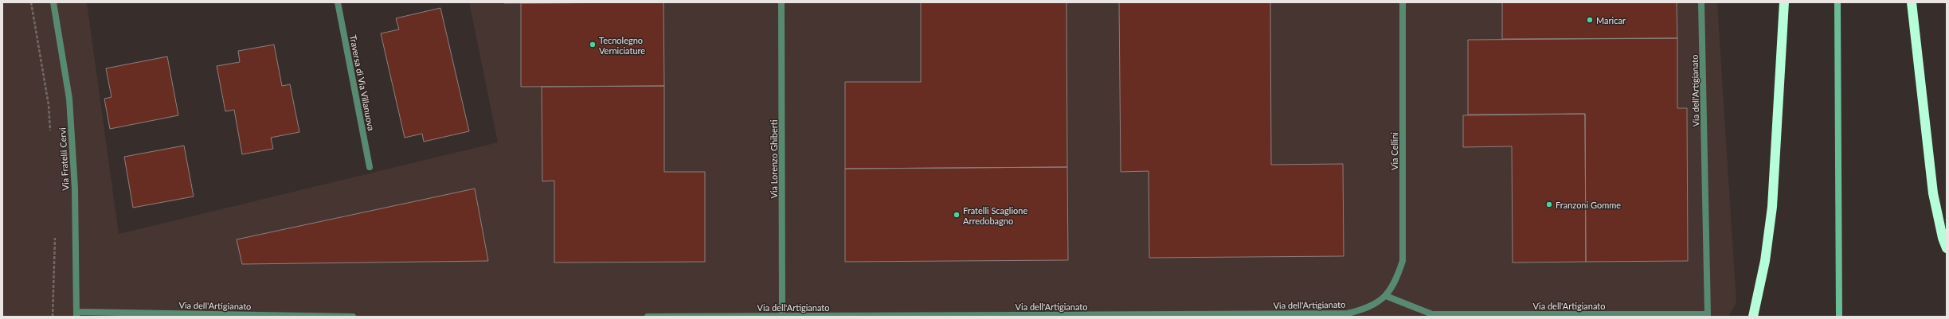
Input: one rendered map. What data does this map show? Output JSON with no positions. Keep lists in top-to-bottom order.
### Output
{
  "streets": {
    "street": [
      "Traversa di Via Villanuova",
      "Via dell'Artigianato",
      "Via Cellini",
      "Via Fratelli Cervi",
      "Via Lorenzo Ghiberti"
    ]
  },
  "crossings": [
    ["Via dell'Artigianato", "Via Cellini"],
    ["Via dell'Artigianato", "Via Fratelli Cervi"],
    ["Via dell'Artigianato", "Via Lorenzo Ghiberti"]
  ],
  "places": [
    "Maricar",
    "Tecnolegno Verniciature",
    "Franzoni Gomme",
    "Fratelli Scaglione Arredobagno"
  ]
}
